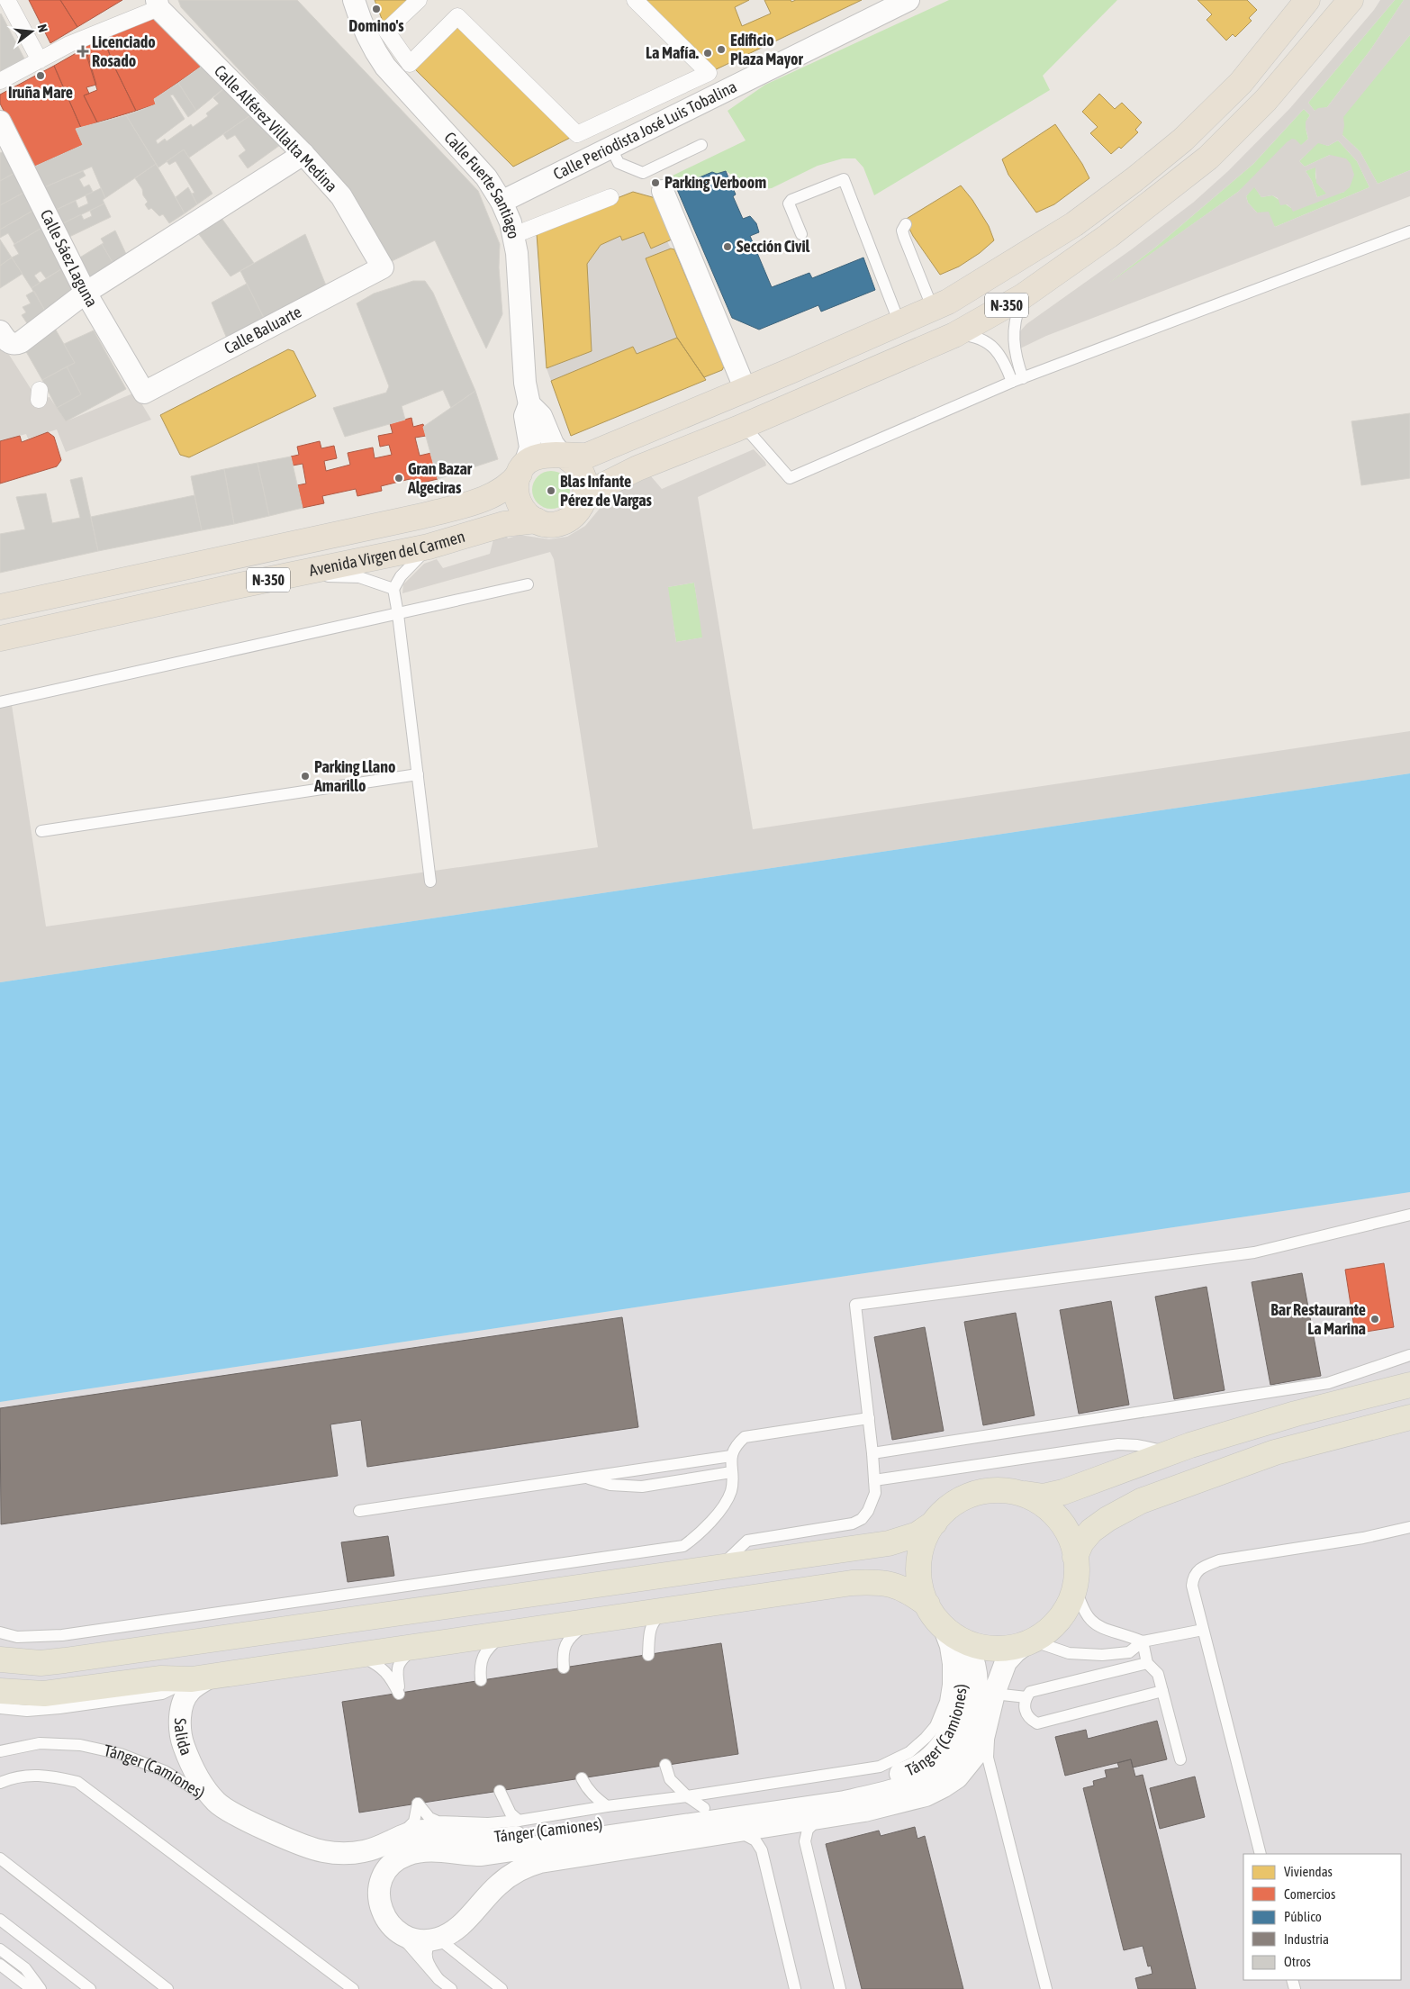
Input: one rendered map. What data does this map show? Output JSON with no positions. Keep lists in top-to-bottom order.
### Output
{
  "streets": {
    "highway": ["N-350", "Avenida Virgen del Carmen"],
    "street": [
      "Calle Alférez Villalta Medina",
      "Calle Periodista José Luis Tobalina",
      "Calle Fuerte Santiago",
      "Calle Sáez Laguna",
      "Calle Baluarte",
      "Tánger (Camiones)",
      "Salida"
    ]
  },
  "crossings": [
    ["Calle Alférez Villalta Medina", "Calle Baluarte"],
    ["Calle Periodista José Luis Tobalina", "Calle Fuerte Santiago"],
    ["Calle Fuerte Santiago", "N-350"],
    ["Calle Fuerte Santiago", "Avenida Virgen del Carmen"],
    ["Calle Sáez Laguna", "Calle Baluarte"],
    ["N-350", "Avenida Virgen del Carmen"],
    ["Tánger (Camiones)", "Salida"]
  ],
  "places": {
    "other": [
      "Domino's",
      "Edificio Plaza Mayor",
      "La Mafía.",
      "Iruña Mare",
      "Parking Verboom",
      "Sección Civil",
      "Gran Bazar Algeciras",
      "Blas Infante Pérez de Vargas",
      "Parking Llano Amarillo",
      "Bar Restaurante La Marina"
    ],
    "health": ["Licenciado Rosado"]
  },
  "legend": [
    "Viviendas",
    "Comercios",
    "Público",
    "Industria",
    "Otros"
  ],
  "north": "right"
}
